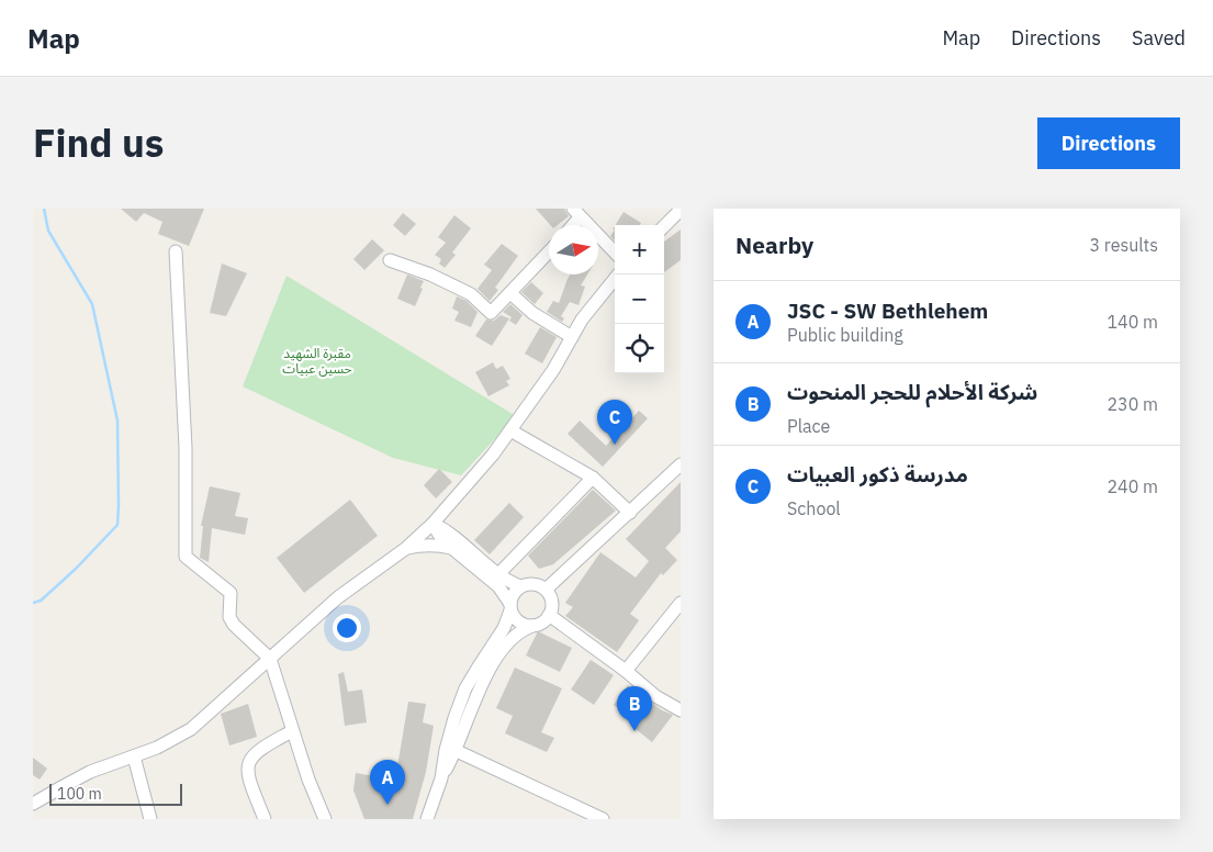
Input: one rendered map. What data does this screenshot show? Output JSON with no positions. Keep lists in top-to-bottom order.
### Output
{
  "parks": ["مقبرة الشهيد حسين عبيات"],
  "scale_bar": "100 m",
  "north": "right",
  "page": {
    "header": "Map",
    "nav": ["Map", "Directions", "Saved"],
    "title": "Find us",
    "buttons": "Directions",
    "heading": ["Nearby", "3 results"],
    "map_buttons": ["+", "−"],
    "list": [
      {
        "mark": "A",
        "name": "JSC - SW Bethlehem",
        "note": "Public building",
        "value": "140 m"
      },
      {
        "mark": "B",
        "name": "شركة الأحلام للحجر المنحوت",
        "note": "Place",
        "value": "230 m"
      },
      {
        "mark": "C",
        "name": "مدرسة ذكور العبيات",
        "note": "School",
        "value": "240 m"
      }
    ],
    "pins": ["C", "B", "A"],
    "scale": "100 m"
  }
}
